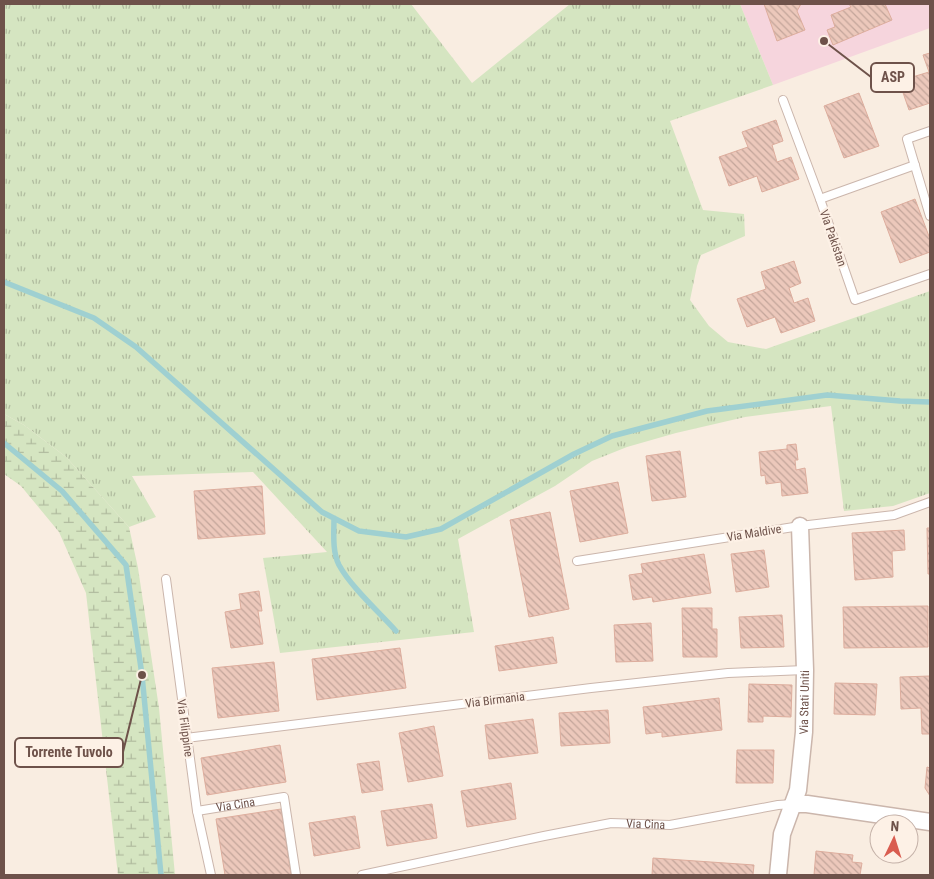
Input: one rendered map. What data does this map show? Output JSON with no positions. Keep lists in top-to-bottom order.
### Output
{
  "streets": {
    "street": ["Via Stati Uniti", "Via Cina"],
    "lane": [
      "Via Pakistan",
      "Via Maldive",
      "Via Birmania",
      "Via Filippine"
    ]
  },
  "crossings": [
    ["Via Maldive", "Via Stati Uniti"],
    ["Via Birmania", "Via Stati Uniti"],
    ["Via Birmania", "Via Filippine"],
    ["Via Stati Uniti", "Via Cina"],
    ["Via Filippine", "Via Cina"]
  ],
  "places": ["ASP", "Torrente Tuvolo"],
  "north": "top"
}
